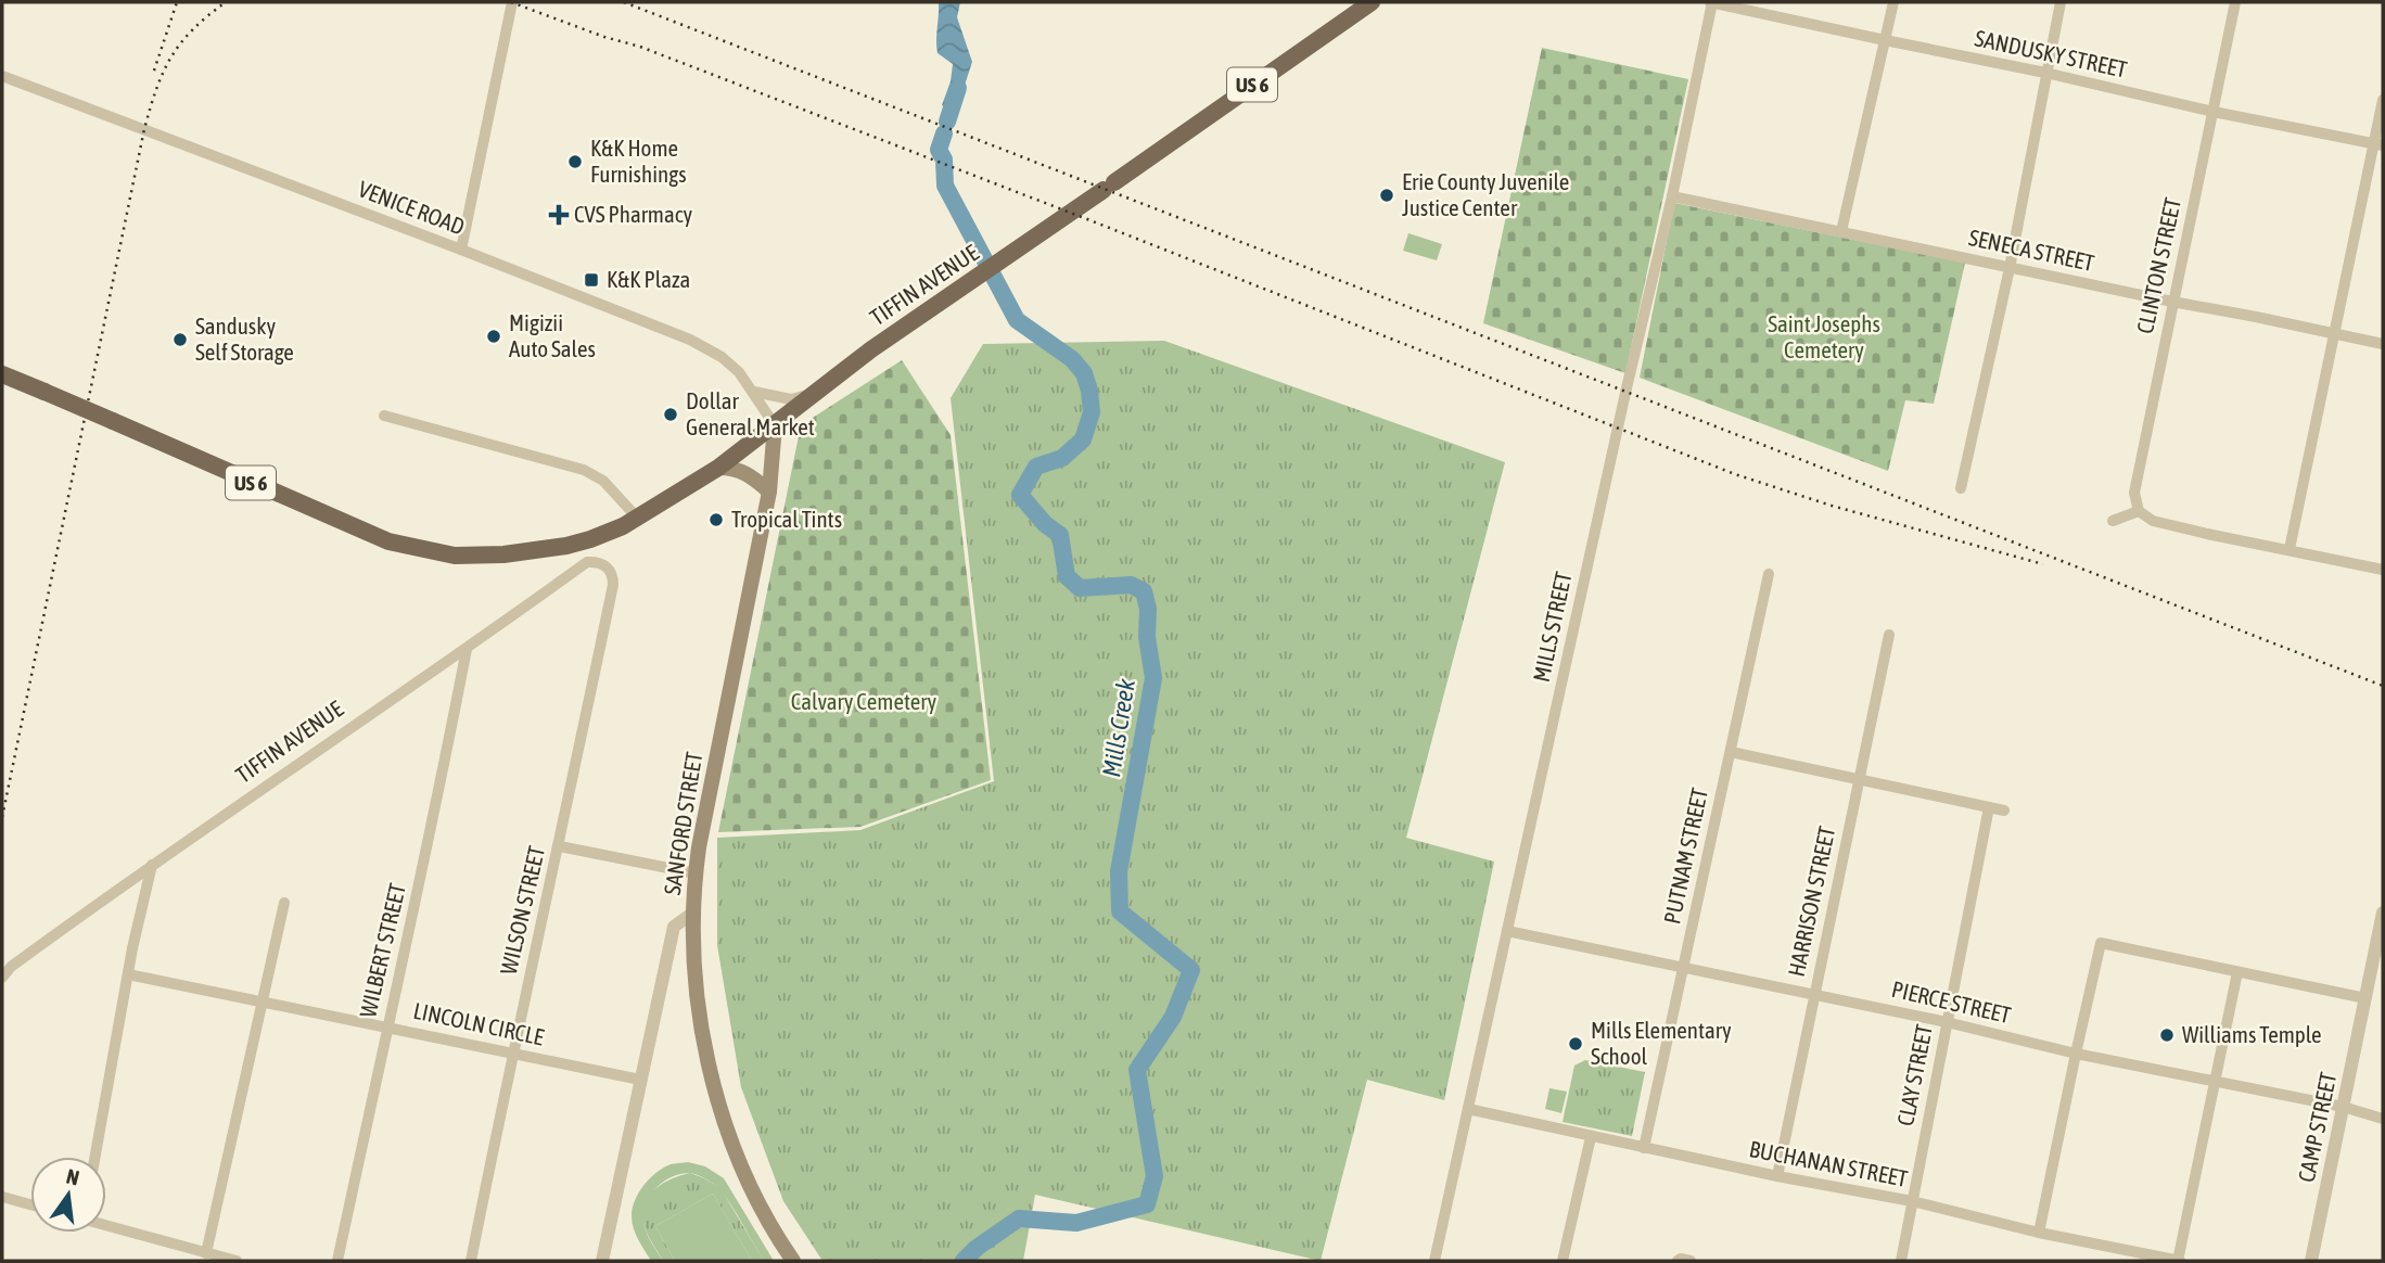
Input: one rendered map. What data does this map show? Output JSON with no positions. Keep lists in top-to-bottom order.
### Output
{
  "streets": {
    "main road": ["US 6", "TIFFIN AVENUE", "SANFORD STREET"],
    "street": [
      "SANDUSKY STREET",
      "VENICE ROAD",
      "SENECA STREET",
      "CLINTON STREET",
      "MILLS STREET",
      "PUTNAM STREET",
      "HARRISON STREET",
      "WILSON STREET",
      "WILBERT STREET",
      "PIERCE STREET",
      "LINCOLN CIRCLE",
      "CLAY STREET",
      "CAMP STREET",
      "BUCHANAN STREET"
    ]
  },
  "crossings": [
    ["SANDUSKY STREET", "CLINTON STREET"],
    ["SANDUSKY STREET", "MILLS STREET"],
    ["US 6", "VENICE ROAD"],
    ["US 6", "TIFFIN AVENUE"],
    ["US 6", "SANFORD STREET"],
    ["VENICE ROAD", "TIFFIN AVENUE"],
    ["VENICE ROAD", "SANFORD STREET"],
    ["SENECA STREET", "CLINTON STREET"],
    ["SENECA STREET", "MILLS STREET"],
    ["TIFFIN AVENUE", "SANFORD STREET"],
    ["TIFFIN AVENUE", "WILSON STREET"],
    ["TIFFIN AVENUE", "WILBERT STREET"],
    ["MILLS STREET", "PIERCE STREET"],
    ["MILLS STREET", "BUCHANAN STREET"],
    ["SANFORD STREET", "LINCOLN CIRCLE"],
    ["PUTNAM STREET", "PIERCE STREET"],
    ["PUTNAM STREET", "BUCHANAN STREET"],
    ["HARRISON STREET", "PIERCE STREET"],
    ["HARRISON STREET", "BUCHANAN STREET"],
    ["WILSON STREET", "LINCOLN CIRCLE"],
    ["WILBERT STREET", "LINCOLN CIRCLE"],
    ["PIERCE STREET", "CLAY STREET"],
    ["PIERCE STREET", "CAMP STREET"],
    ["CLAY STREET", "BUCHANAN STREET"]
  ],
  "water": ["Mills Creek"],
  "parks": ["Saint Josephs Cemetery", "Calvary Cemetery"],
  "places": {
    "other": [
      "K&K Home Furnishings",
      "Erie County Juvenile Justice Center",
      "Migizii Auto Sales",
      "Sandusky Self Storage",
      "Dollar General Market",
      "Tropical Tints",
      "Williams Temple",
      "Mills Elementary School"
    ],
    "health": ["CVS Pharmacy"],
    "transit": ["K&K Plaza"]
  },
  "north": "top"
}
